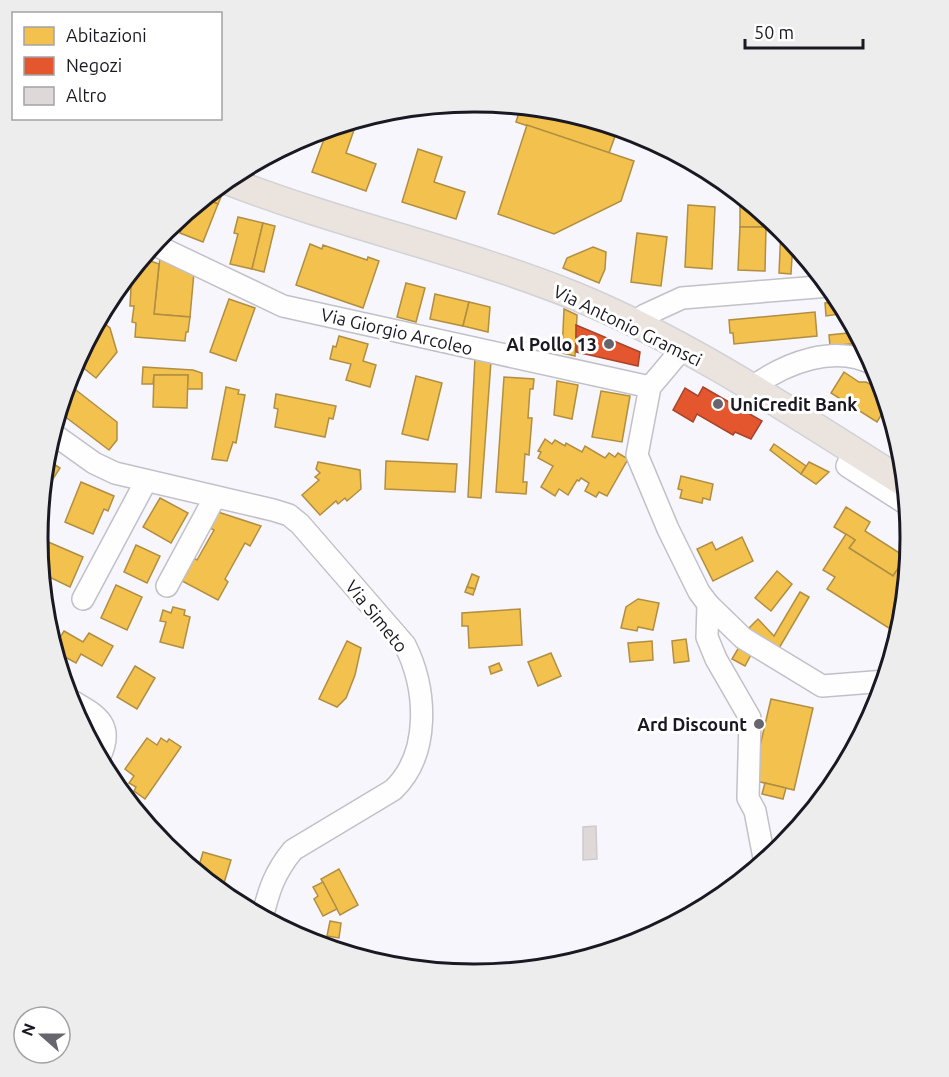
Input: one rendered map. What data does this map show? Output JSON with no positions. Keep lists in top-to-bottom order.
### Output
{
  "streets": {
    "main road": ["Via Antonio Gramsci"],
    "street": ["Via Giorgio Arcoleo", "Via Simeto"]
  },
  "places": ["Al Pollo 13", "UniCredit Bank", "Ard Discount"],
  "legend": ["Abitazioni", "Negozi", "Altro"],
  "scale_bar": "50 m",
  "north": "left"
}
